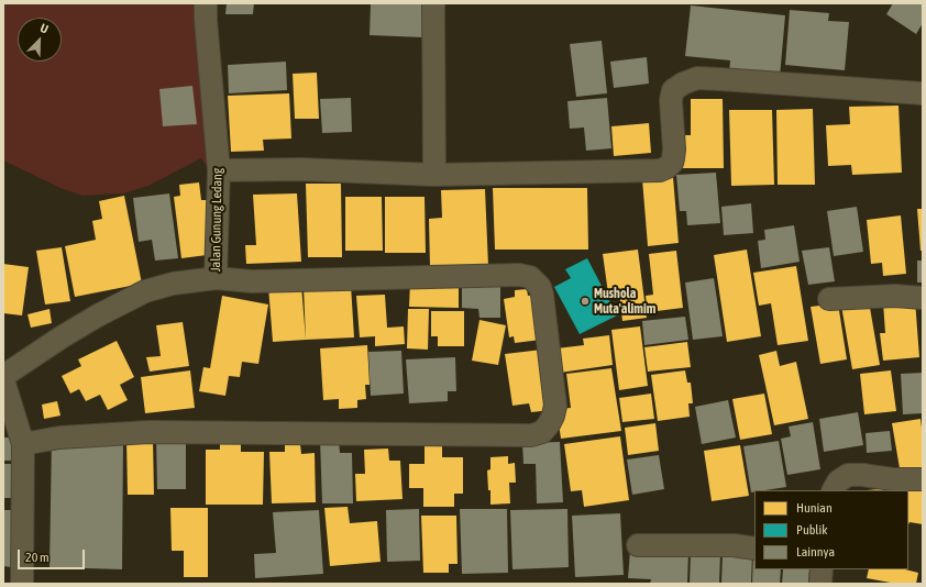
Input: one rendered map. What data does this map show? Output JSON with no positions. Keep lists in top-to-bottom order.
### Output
{
  "streets": {
    "street": ["Jalan Gunung Ledang"]
  },
  "places": ["Mushola Muta'alimim"],
  "legend": ["Hunian", "Publik", "Lainnya"],
  "scale_bar": "20 m",
  "north": "top right"
}
